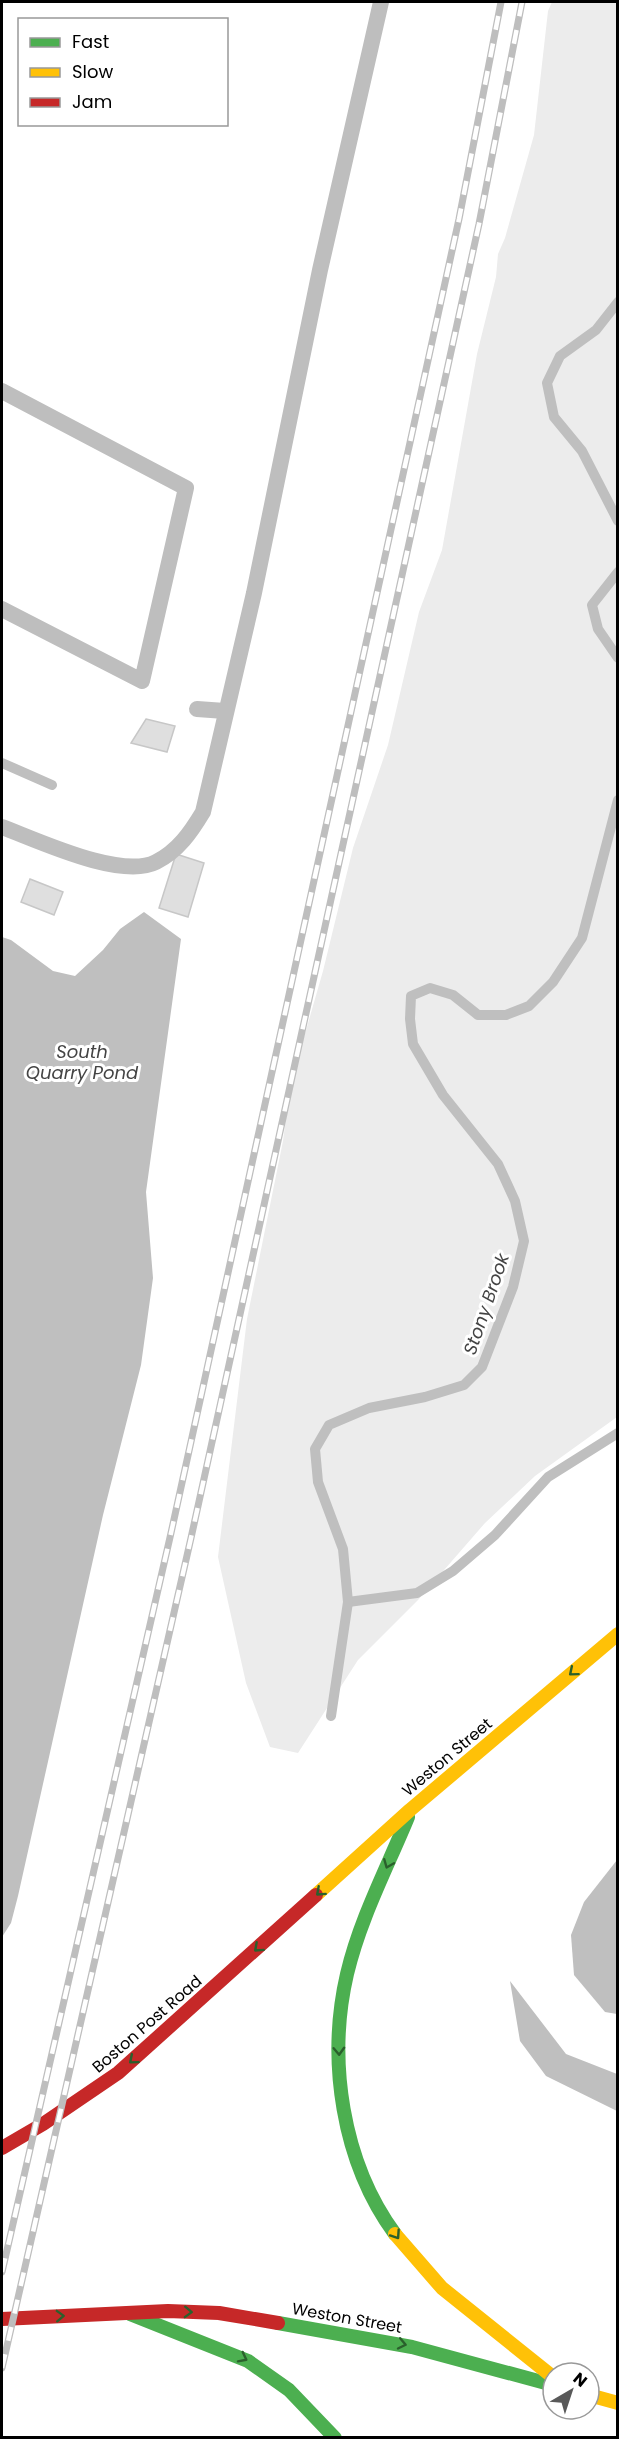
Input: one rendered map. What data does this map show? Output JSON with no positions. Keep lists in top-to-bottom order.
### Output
{
  "streets": {
    "main road": ["Weston Street", "Boston Post Road"]
  },
  "crossings": [
    ["Weston Street", "Boston Post Road"]
  ],
  "one_way": ["Boston Post Road"],
  "water": ["South Quarry Pond", "Stony Brook"],
  "legend": ["Fast", "Slow", "Jam"],
  "north": "top right"
}
